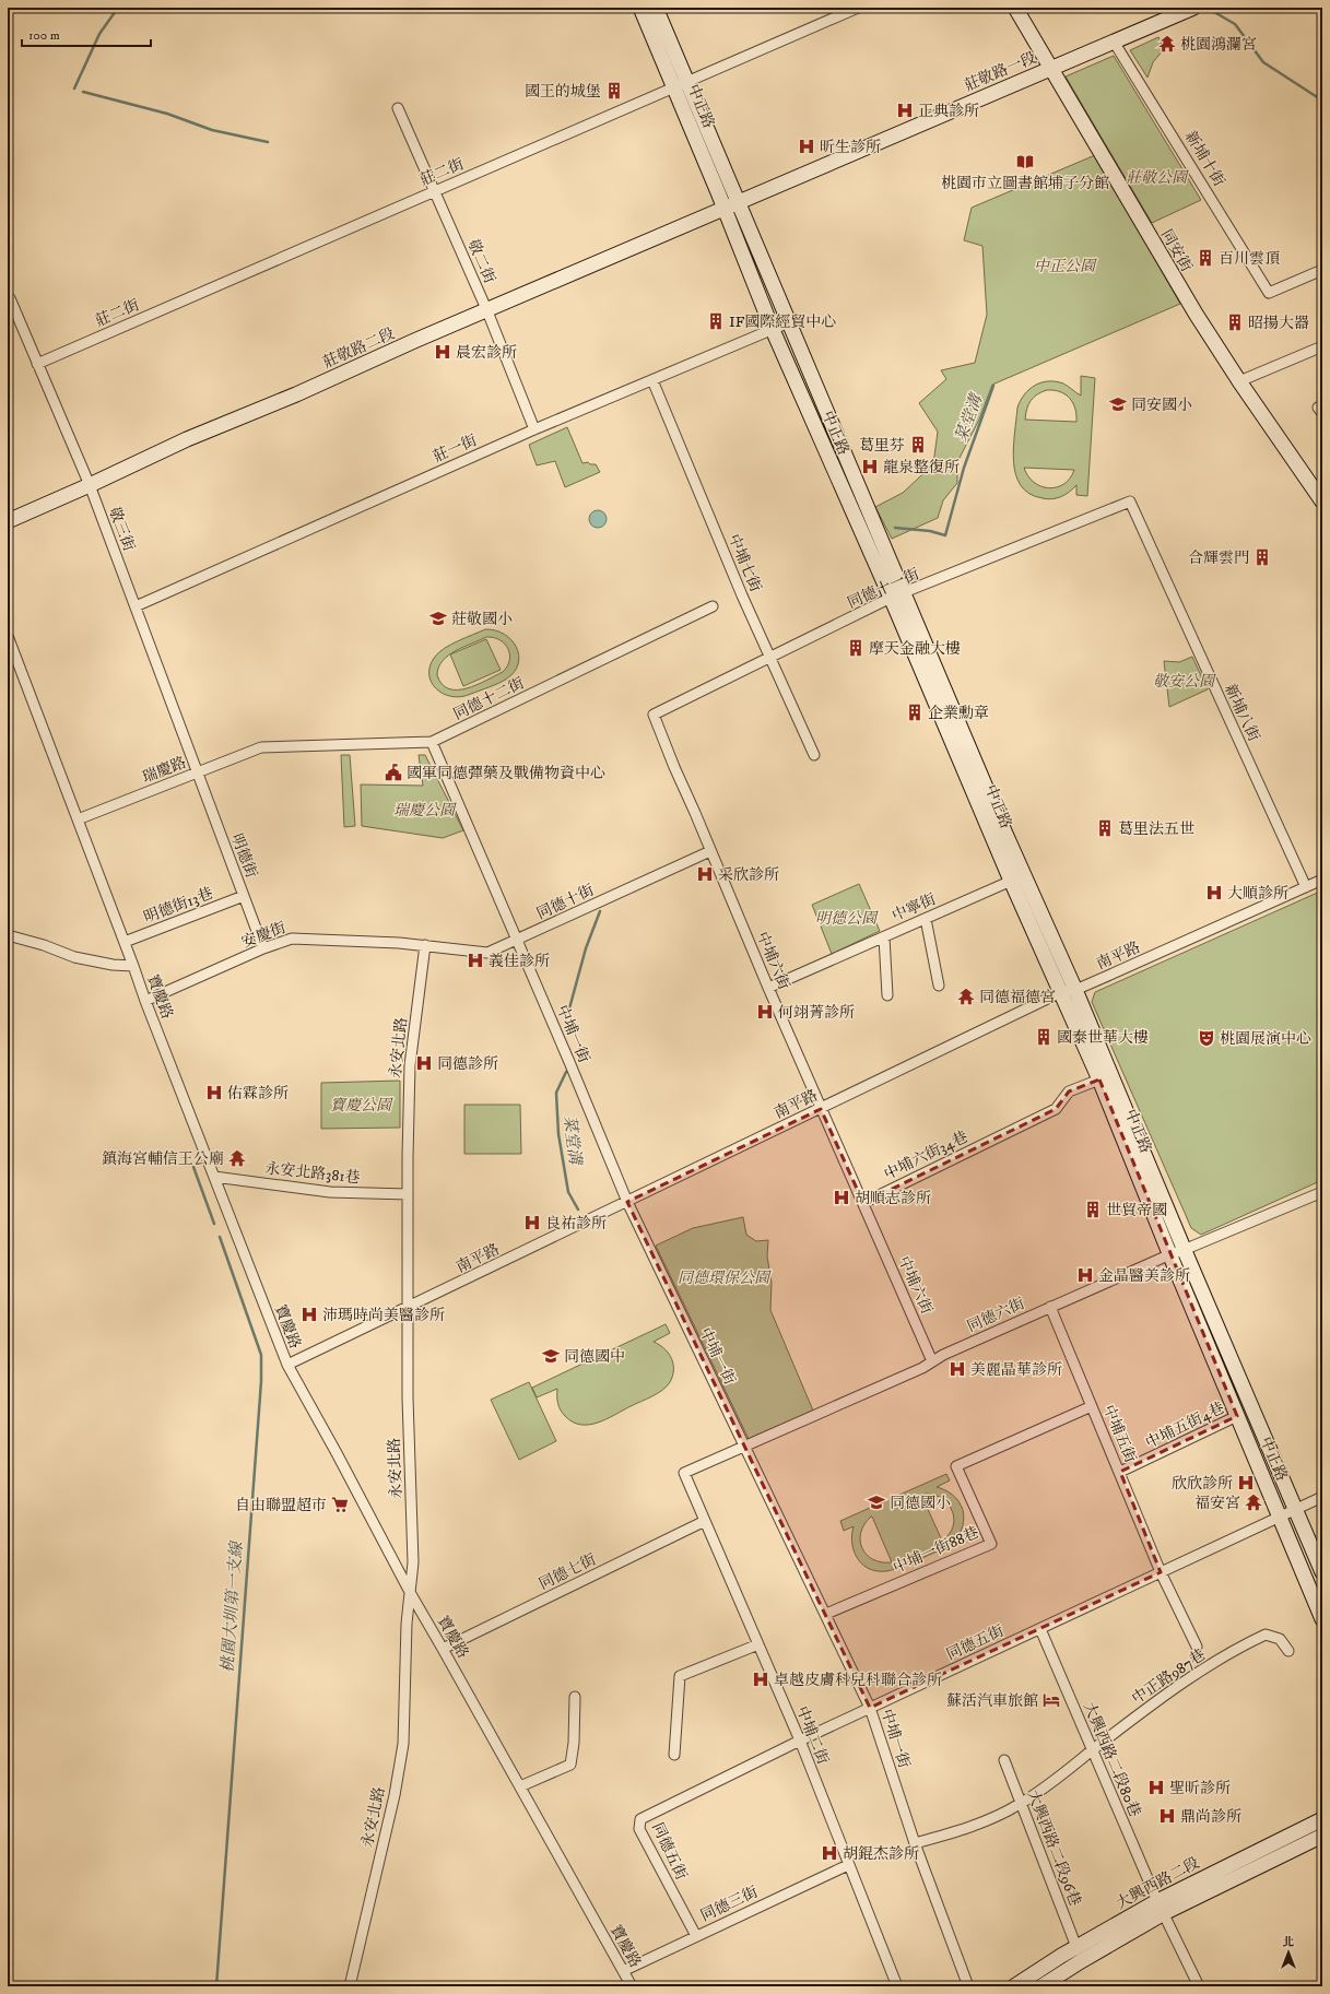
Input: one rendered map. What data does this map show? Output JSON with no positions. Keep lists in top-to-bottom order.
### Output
{
  "streets": {
    "street": [
      "莊敬路一段",
      "中正路",
      "新埔十街",
      "莊二街",
      "同安街",
      "敬二街",
      "莊敬路二段",
      "莊一街",
      "敬三街",
      "中埔七街",
      "同德十一街",
      "同德十二街",
      "新埔八街",
      "瑞慶路",
      "明德街",
      "同德十街",
      "明德街13巷",
      "中寧街",
      "安慶街",
      "南平路",
      "中埔六街",
      "寶慶路",
      "中埔一街",
      "永安北路",
      "中埔六街34巷",
      "永安北路381巷",
      "同德六街",
      "中埔五街4巷",
      "中埔五街",
      "中埔一街88巷",
      "同德七街",
      "同德五街",
      "中正路987巷",
      "中埔二街",
      "大興西路二段80巷",
      "大興西路二段96巷",
      "大興西路二段",
      "同德三街"
    ]
  },
  "crossings": [
    ["莊敬路一段", "中正路"],
    ["莊敬路一段", "新埔十街"],
    ["莊敬路一段", "同安街"],
    ["莊敬路一段", "莊敬路二段"],
    ["中正路", "莊二街"],
    ["中正路", "莊敬路二段"],
    ["中正路", "莊一街"],
    ["中正路", "同德十一街"],
    ["中正路", "中寧街"],
    ["中正路", "南平路"],
    ["中正路", "中埔六街34巷"],
    ["中正路", "同德六街"],
    ["中正路", "中埔五街4巷"],
    ["中正路", "同德五街"],
    ["莊二街", "敬二街"],
    ["莊二街", "敬三街"],
    ["敬二街", "莊敬路二段"],
    ["敬二街", "莊一街"],
    ["莊敬路二段", "敬三街"],
    ["莊一街", "敬三街"],
    ["莊一街", "中埔七街"],
    ["敬三街", "瑞慶路"],
    ["敬三街", "明德街"],
    ["中埔七街", "同德十一街"],
    ["同德十一街", "新埔八街"],
    ["同德十一街", "中埔六街"],
    ["同德十二街", "瑞慶路"],
    ["同德十二街", "中埔一街"],
    ["新埔八街", "南平路"],
    ["瑞慶路", "明德街"],
    ["瑞慶路", "寶慶路"],
    ["明德街", "明德街13巷"],
    ["明德街", "安慶街"],
    ["同德十街", "安慶街"],
    ["同德十街", "中埔六街"],
    ["同德十街", "中埔一街"],
    ["同德十街", "永安北路"],
    ["明德街13巷", "寶慶路"],
    ["中寧街", "中埔六街"],
    ["安慶街", "寶慶路"],
    ["安慶街", "永安北路"],
    ["南平路", "中埔六街"],
    ["南平路", "寶慶路"],
    ["南平路", "中埔一街"],
    ["南平路", "永安北路"],
    ["中埔六街", "中埔六街34巷"],
    ["中埔六街", "同德六街"],
    ["寶慶路", "永安北路"],
    ["寶慶路", "永安北路381巷"],
    ["寶慶路", "同德七街"],
    ["寶慶路", "同德三街"],
    ["中埔一街", "同德六街"],
    ["中埔一街", "中埔一街88巷"],
    ["中埔一街", "同德五街"],
    ["中埔一街", "中正路987巷"],
    ["永安北路", "永安北路381巷"],
    ["同德六街", "中埔五街"],
    ["同德六街", "中埔二街"],
    ["中埔五街4巷", "中埔五街"],
    ["中埔五街", "中埔一街88巷"],
    ["中埔五街", "同德五街"],
    ["同德七街", "中埔二街"],
    ["同德五街", "中埔二街"],
    ["同德五街", "大興西路二段80巷"],
    ["同德五街", "同德三街"],
    ["中正路987巷", "大興西路二段80巷"],
    ["中正路987巷", "大興西路二段96巷"],
    ["中埔二街", "同德三街"],
    ["大興西路二段80巷", "大興西路二段"],
    ["大興西路二段96巷", "大興西路二段"]
  ],
  "water": ["菜堂溝", "桃園大圳第一支線"],
  "parks": [
    "莊敬公園",
    "中正公園",
    "敬安公園",
    "瑞慶公園",
    "明德公園",
    "寶慶公園",
    "同德環保公園"
  ],
  "places": {
    "temple": [
      "桃園鴻瀾宮",
      "同德福德宮",
      "鎮海宮輔信王公廟",
      "福安宮"
    ],
    "building": [
      "國王的城堡",
      "百川雲頂",
      "IF國際經貿中心",
      "昭揚大器",
      "葛里芬",
      "合輝雲門",
      "摩天金融大樓",
      "企業勳章",
      "葛里法五世",
      "國泰世華大樓",
      "世貿帝國"
    ],
    "hospital": [
      "正典診所",
      "昕生診所",
      "晨宏診所",
      "龍泉整復所",
      "采欣診所",
      "大順診所",
      "義佳診所",
      "何翊菁診所",
      "同德診所",
      "佑霖診所",
      "胡順志診所",
      "良祐診所",
      "金晶醫美診所",
      "沛瑪時尚美醫診所",
      "美麗晶華診所",
      "欣欣診所",
      "卓越皮膚科兒科聯合診所",
      "聖昕診所",
      "鼎尚診所",
      "胡錕杰診所"
    ],
    "library": ["桃園市立圖書館埔子分館"],
    "school or university": [
      "同安國小",
      "莊敬國小",
      "同德國中",
      "同德國小"
    ],
    "public building": ["國軍同德彈藥及戰備物資中心"],
    "theatre": ["桃園展演中心"],
    "supermarket": ["自由聯盟超市"],
    "hotel": ["蘇活汽車旅館"]
  },
  "scale_bar": "100 m",
  "north": "top"
}
